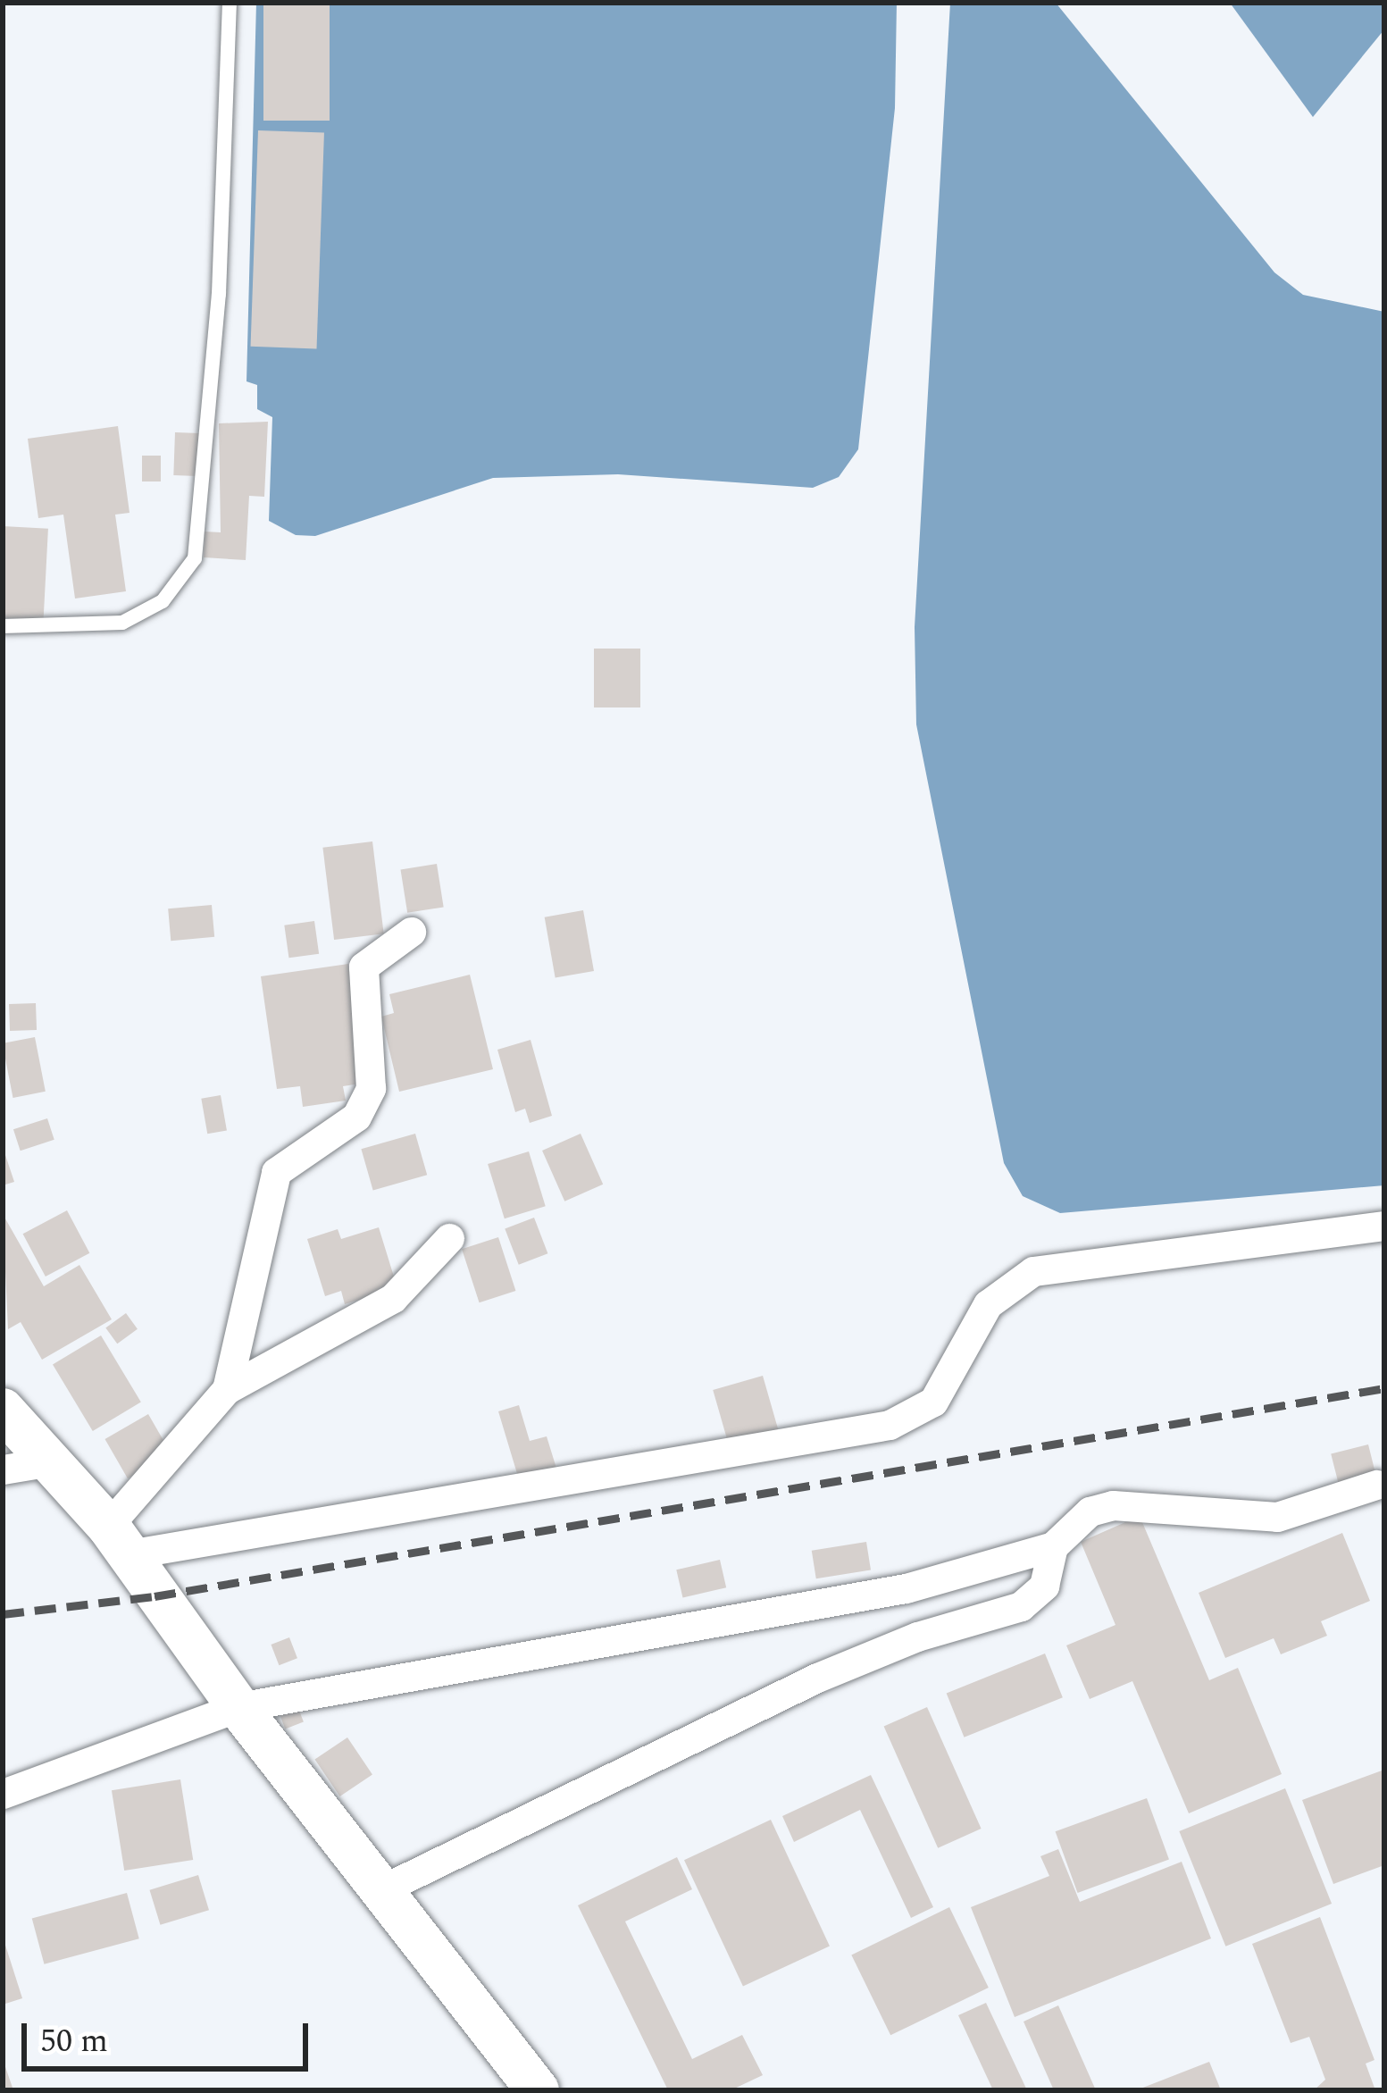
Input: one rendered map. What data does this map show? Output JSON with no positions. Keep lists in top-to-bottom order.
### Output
{
  "scale_bar": "50 m"
}
